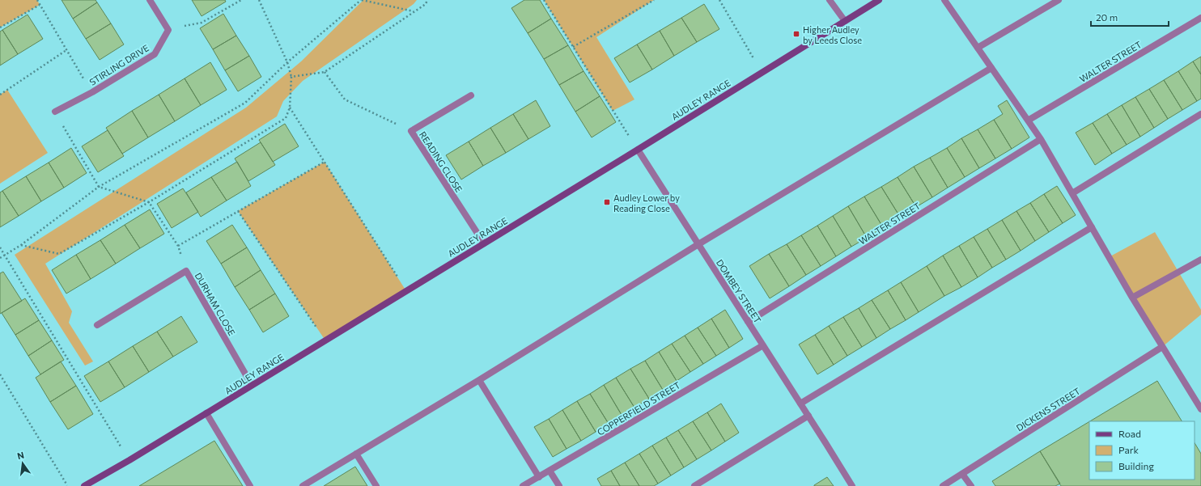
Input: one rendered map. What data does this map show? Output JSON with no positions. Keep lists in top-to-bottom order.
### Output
{
  "streets": {
    "street": [
      "WALTER STREET",
      "STIRLING DRIVE",
      "AUDLEY RANGE",
      "READING CLOSE",
      "DOMBEY STREET",
      "DURHAM CLOSE",
      "COPPERFIELD STREET",
      "DICKENS STREET"
    ]
  },
  "crossings": [
    ["WALTER STREET", "DOMBEY STREET"],
    ["AUDLEY RANGE", "READING CLOSE"],
    ["AUDLEY RANGE", "DOMBEY STREET"],
    ["AUDLEY RANGE", "DURHAM CLOSE"],
    ["DOMBEY STREET", "COPPERFIELD STREET"]
  ],
  "places": {
    "transit": ["Higher Audley by Leeds Close", "Audley Lower by Reading Close"]
  },
  "legend": ["Road", "Park", "Building"],
  "scale_bar": "20 m",
  "north": "top"
}
